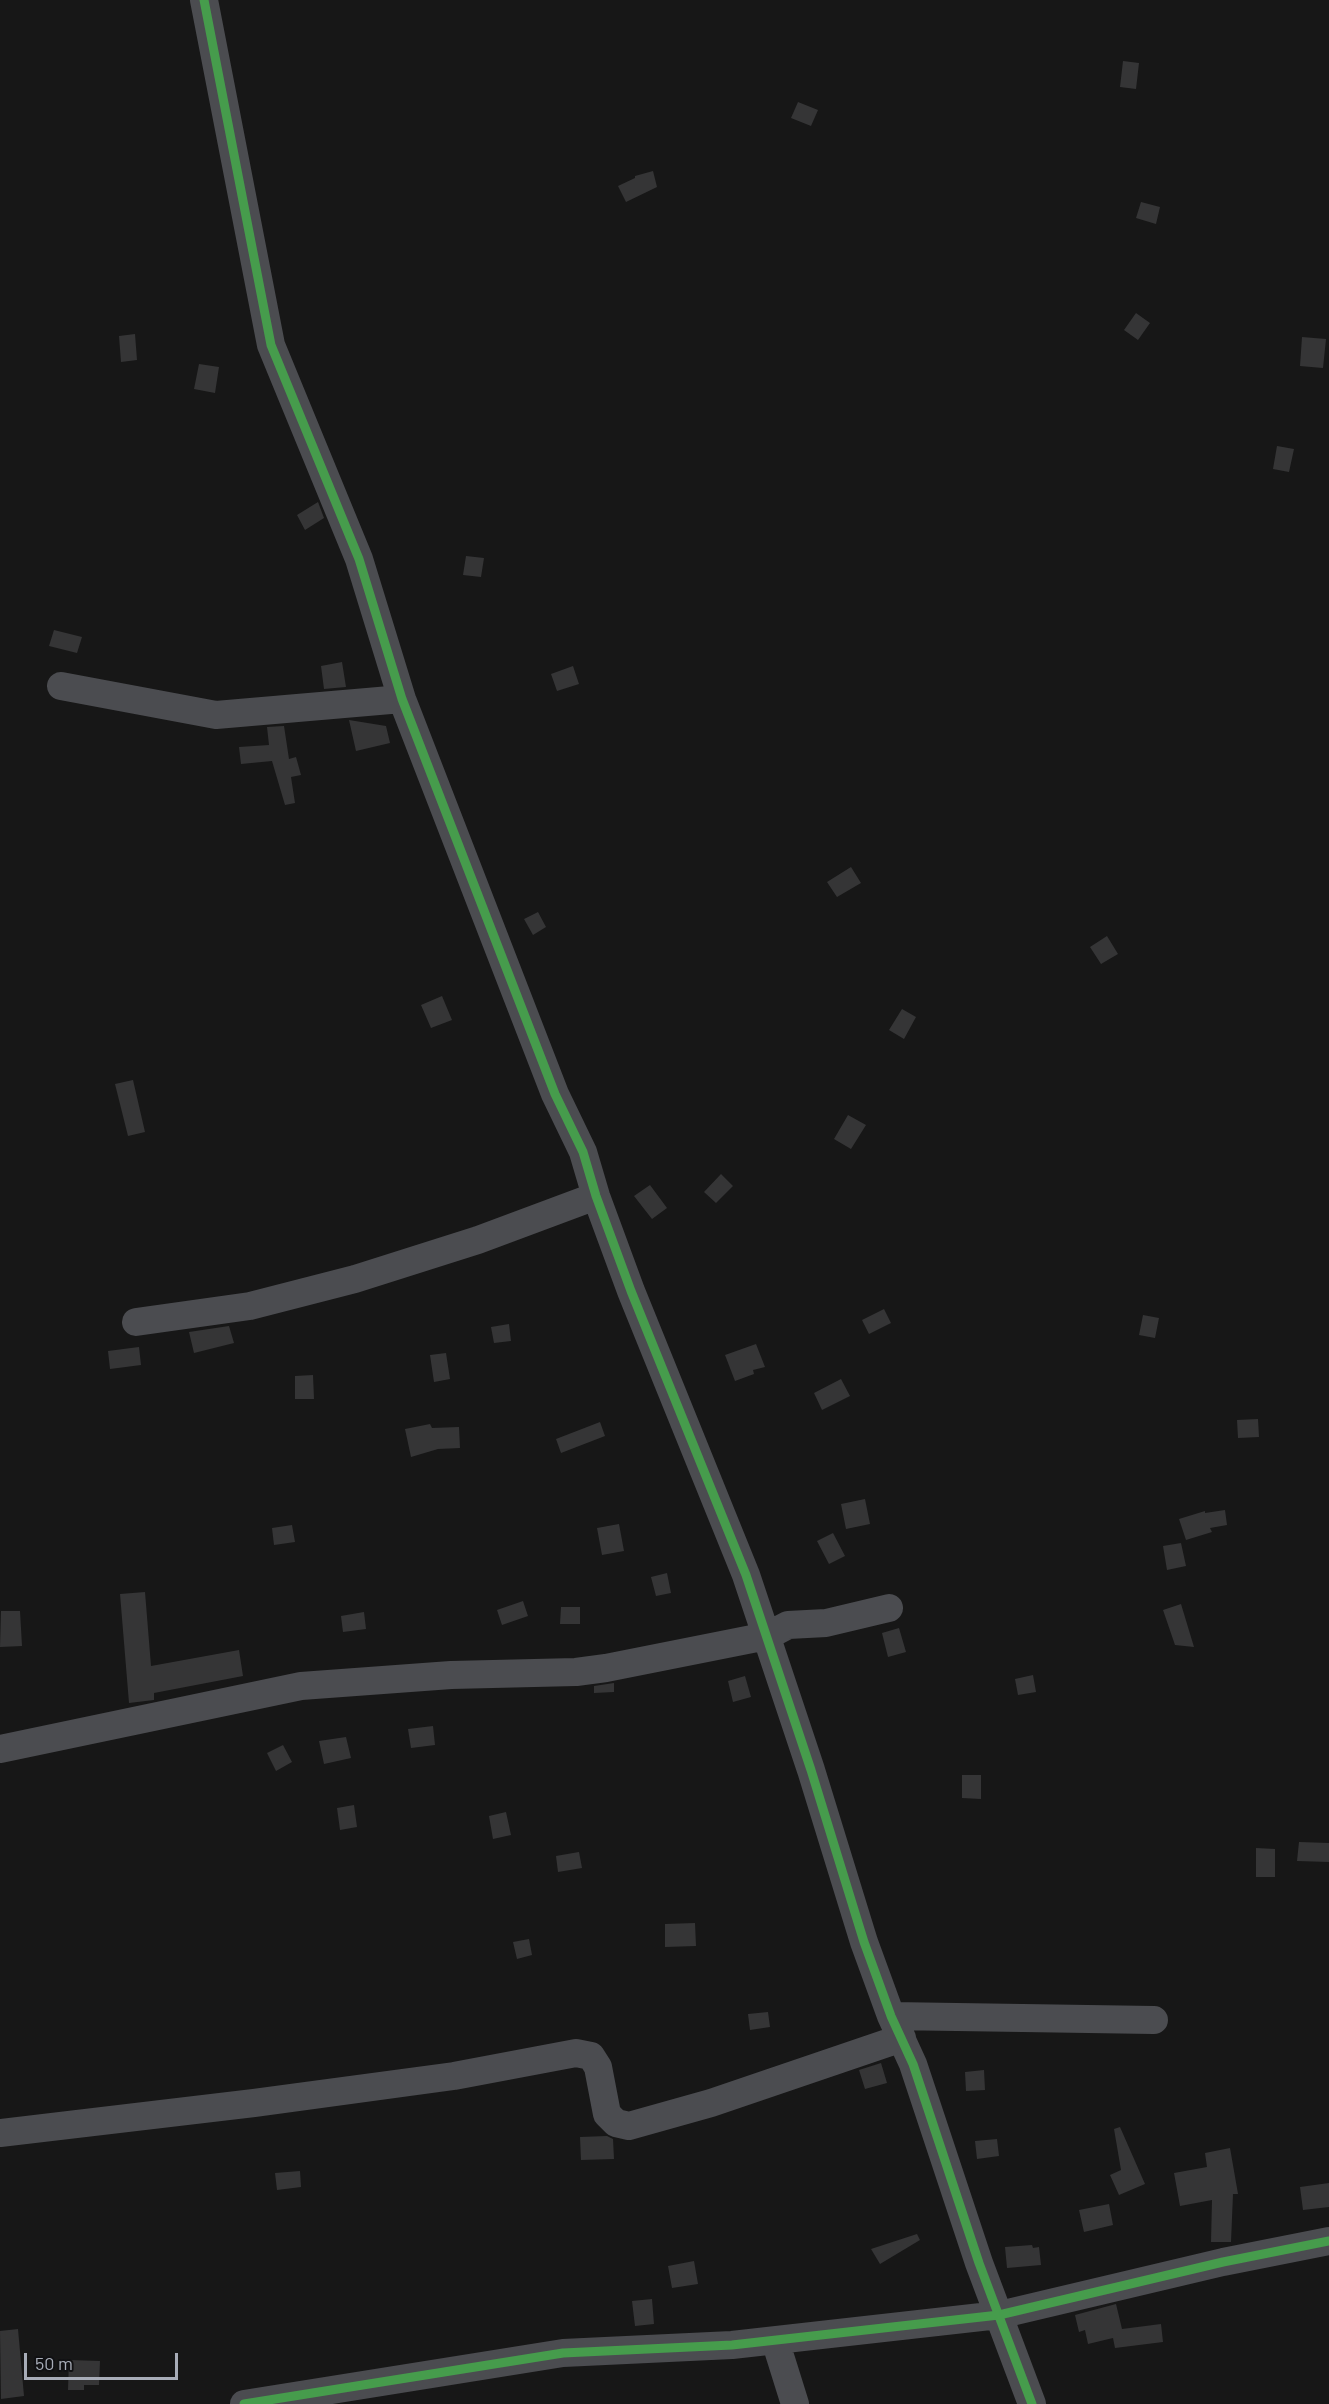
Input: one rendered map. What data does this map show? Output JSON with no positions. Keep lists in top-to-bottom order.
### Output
{
  "scale_bar": "50 m"
}
